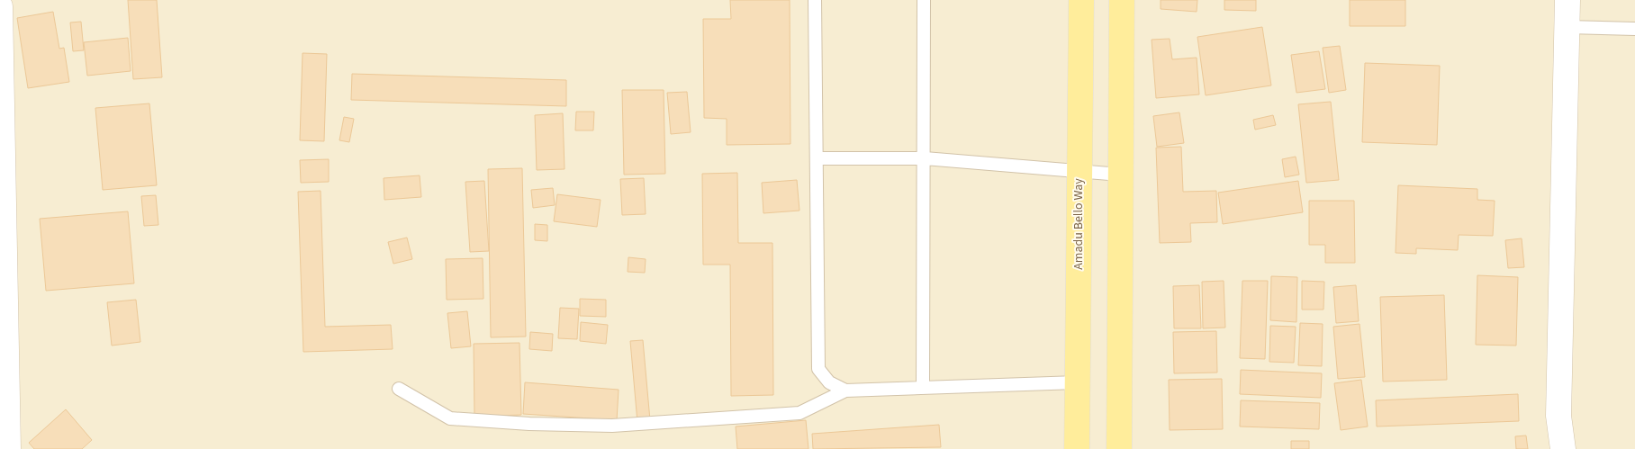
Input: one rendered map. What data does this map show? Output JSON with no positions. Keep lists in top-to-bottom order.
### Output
{
  "streets": {
    "main road": ["Amadu Bello Way"]
  }
}
